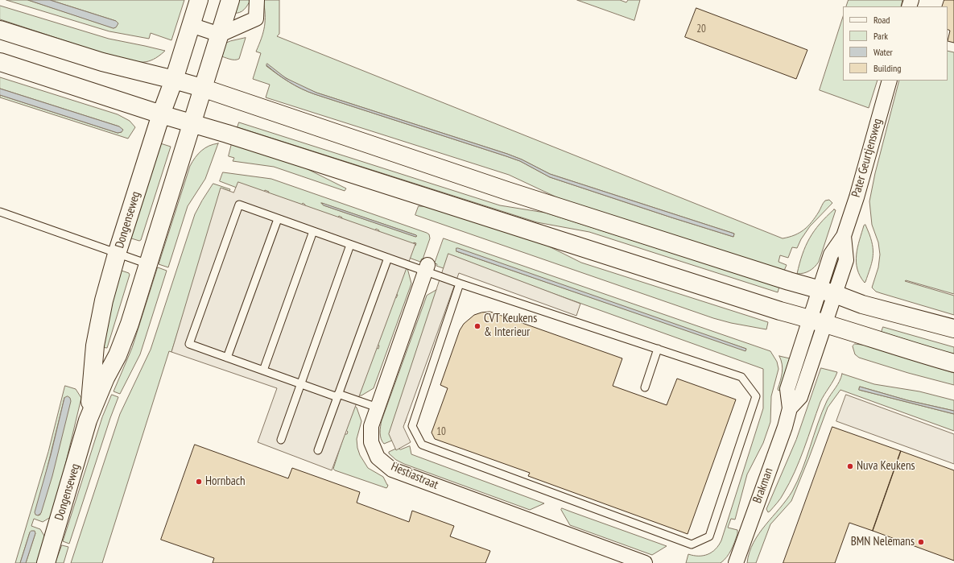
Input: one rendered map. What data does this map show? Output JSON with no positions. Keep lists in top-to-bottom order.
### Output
{
  "streets": {
    "main road": ["Dongenseweg"],
    "street": ["Pater Geurtjensweg", "Hestiastraat", "Brakman"]
  },
  "crossings": [
    ["Pater Geurtjensweg", "Brakman"]
  ],
  "places": [
    "CVT Keukens & Interieur",
    "Nuva Keukens",
    "Hornbach",
    "BMN Nelemans"
  ],
  "house_numbers": ["20", "10"],
  "legend": [
    "Road",
    "Park",
    "Water",
    "Building"
  ]
}
